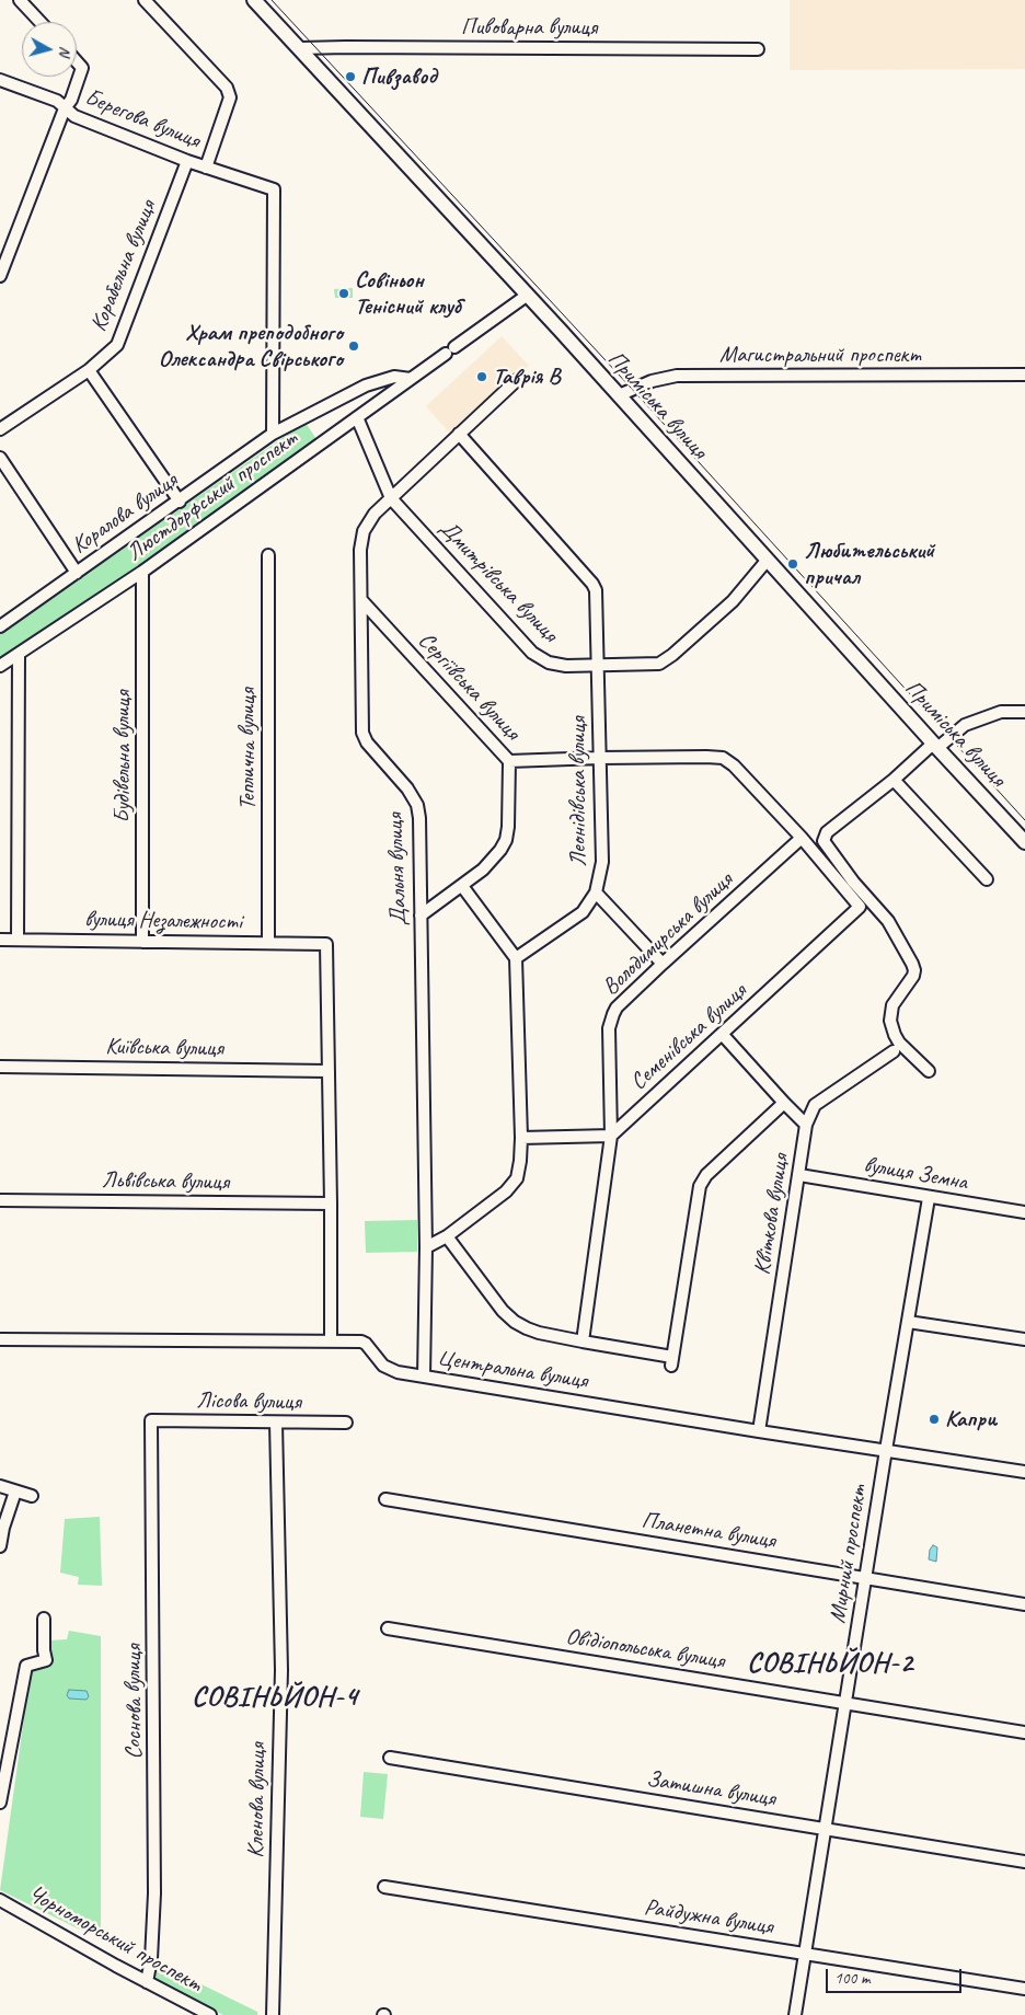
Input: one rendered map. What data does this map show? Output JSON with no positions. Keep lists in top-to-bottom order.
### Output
{
  "streets": {
    "street": [
      "Пивоварна вулиця",
      "Берегова вулиця",
      "Корабельна вулиця",
      "Магистральний проспект",
      "Приміська вулиця",
      "Люстдорфський проспект",
      "Коралова вулиця",
      "Дмитрівська вулиця",
      "Сергіївська вулиця",
      "Теплична вулиця",
      "Будівельна вулиця",
      "Леонідівська вулиця",
      "Дальня вулиця",
      "вулиця Незалежності",
      "Володимирська вулиця",
      "Семенівська вулиця",
      "Київська вулиця",
      "вулиця Земна",
      "Львівська вулиця",
      "Квіткова вулиця",
      "Центральна вулиця",
      "Лісова вулиця",
      "Планетна вулиця",
      "Мирний проспект",
      "Овідіопольська вулиця",
      "Соснова вулиця",
      "Затишна вулиця",
      "Кленова вулиця",
      "Райдужна вулиця",
      "Чорноморський проспект"
    ]
  },
  "crossings": [
    ["Пивоварна вулиця", "Приміська вулиця"],
    ["Берегова вулиця", "Корабельна вулиця"],
    ["Берегова вулиця", "Коралова вулиця"],
    ["Магистральний проспект", "Приміська вулиця"],
    ["Приміська вулиця", "Люстдорфський проспект"],
    ["Приміська вулиця", "Дмитрівська вулиця"],
    ["Люстдорфський проспект", "Коралова вулиця"],
    ["Люстдорфський проспект", "Дмитрівська вулиця"],
    ["Люстдорфський проспект", "Будівельна вулиця"],
    ["Дмитрівська вулиця", "Леонідівська вулиця"],
    ["Дмитрівська вулиця", "Дальня вулиця"],
    ["Сергіївська вулиця", "Леонідівська вулиця"],
    ["Сергіївська вулиця", "Дальня вулиця"],
    ["Сергіївська вулиця", "Володимирська вулиця"],
    ["Сергіївська вулиця", "Семенівська вулиця"],
    ["Теплична вулиця", "вулиця Незалежності"],
    ["Будівельна вулиця", "вулиця Незалежності"],
    ["Леонідівська вулиця", "Дальня вулиця"],
    ["Дальня вулиця", "Центральна вулиця"],
    ["вулиця Незалежності", "Київська вулиця"],
    ["Володимирська вулиця", "Семенівська вулиця"],
    ["Семенівська вулиця", "Квіткова вулиця"],
    ["вулиця Земна", "Квіткова вулиця"],
    ["вулиця Земна", "Мирний проспект"],
    ["Квіткова вулиця", "Центральна вулиця"],
    ["Центральна вулиця", "Мирний проспект"],
    ["Лісова вулиця", "Соснова вулиця"],
    ["Лісова вулиця", "Кленова вулиця"],
    ["Планетна вулиця", "Мирний проспект"],
    ["Мирний проспект", "Овідіопольська вулиця"],
    ["Мирний проспект", "Затишна вулиця"],
    ["Мирний проспект", "Райдужна вулиця"],
    ["Соснова вулиця", "Чорноморський проспект"]
  ],
  "districts": ["СОВІНЬЙОН-2", "СОВІНЬЙОН-4"],
  "places": [
    "Пивзавод",
    "Совіньон Тенісний клуб",
    "Храм преподобного Олександра Свірського",
    "Таврія В",
    "Любительський причал",
    "Капри"
  ],
  "scale_bar": "100 m",
  "north": "right"
}
